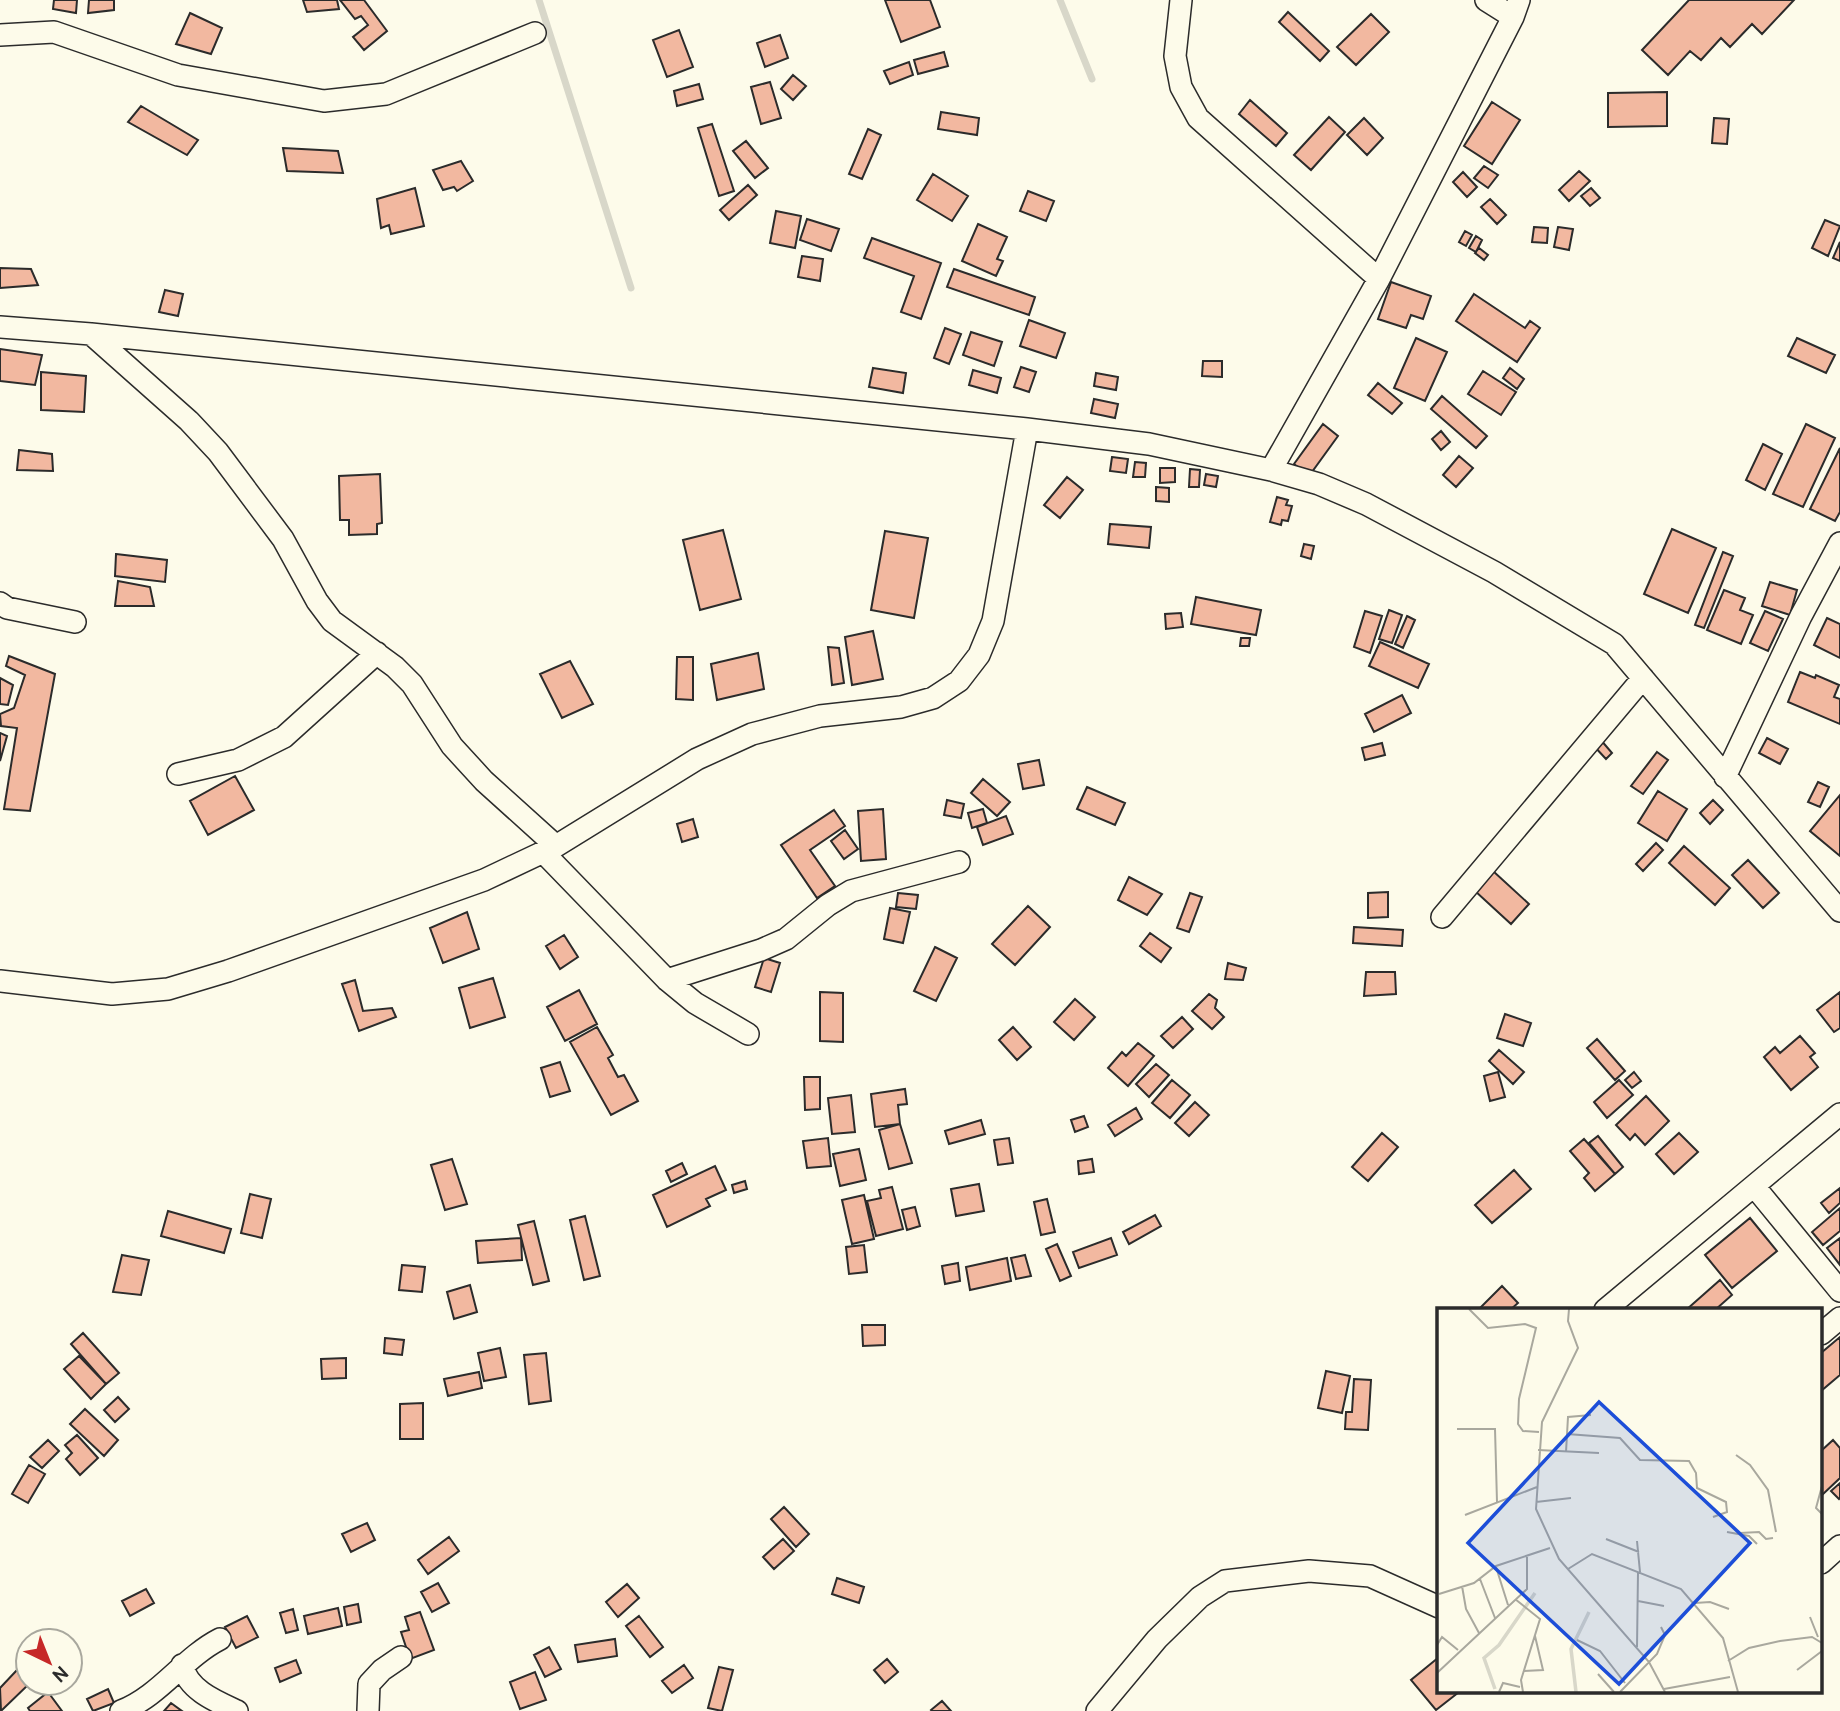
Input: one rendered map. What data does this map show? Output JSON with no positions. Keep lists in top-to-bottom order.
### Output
{
  "north": "bottom right"
}
